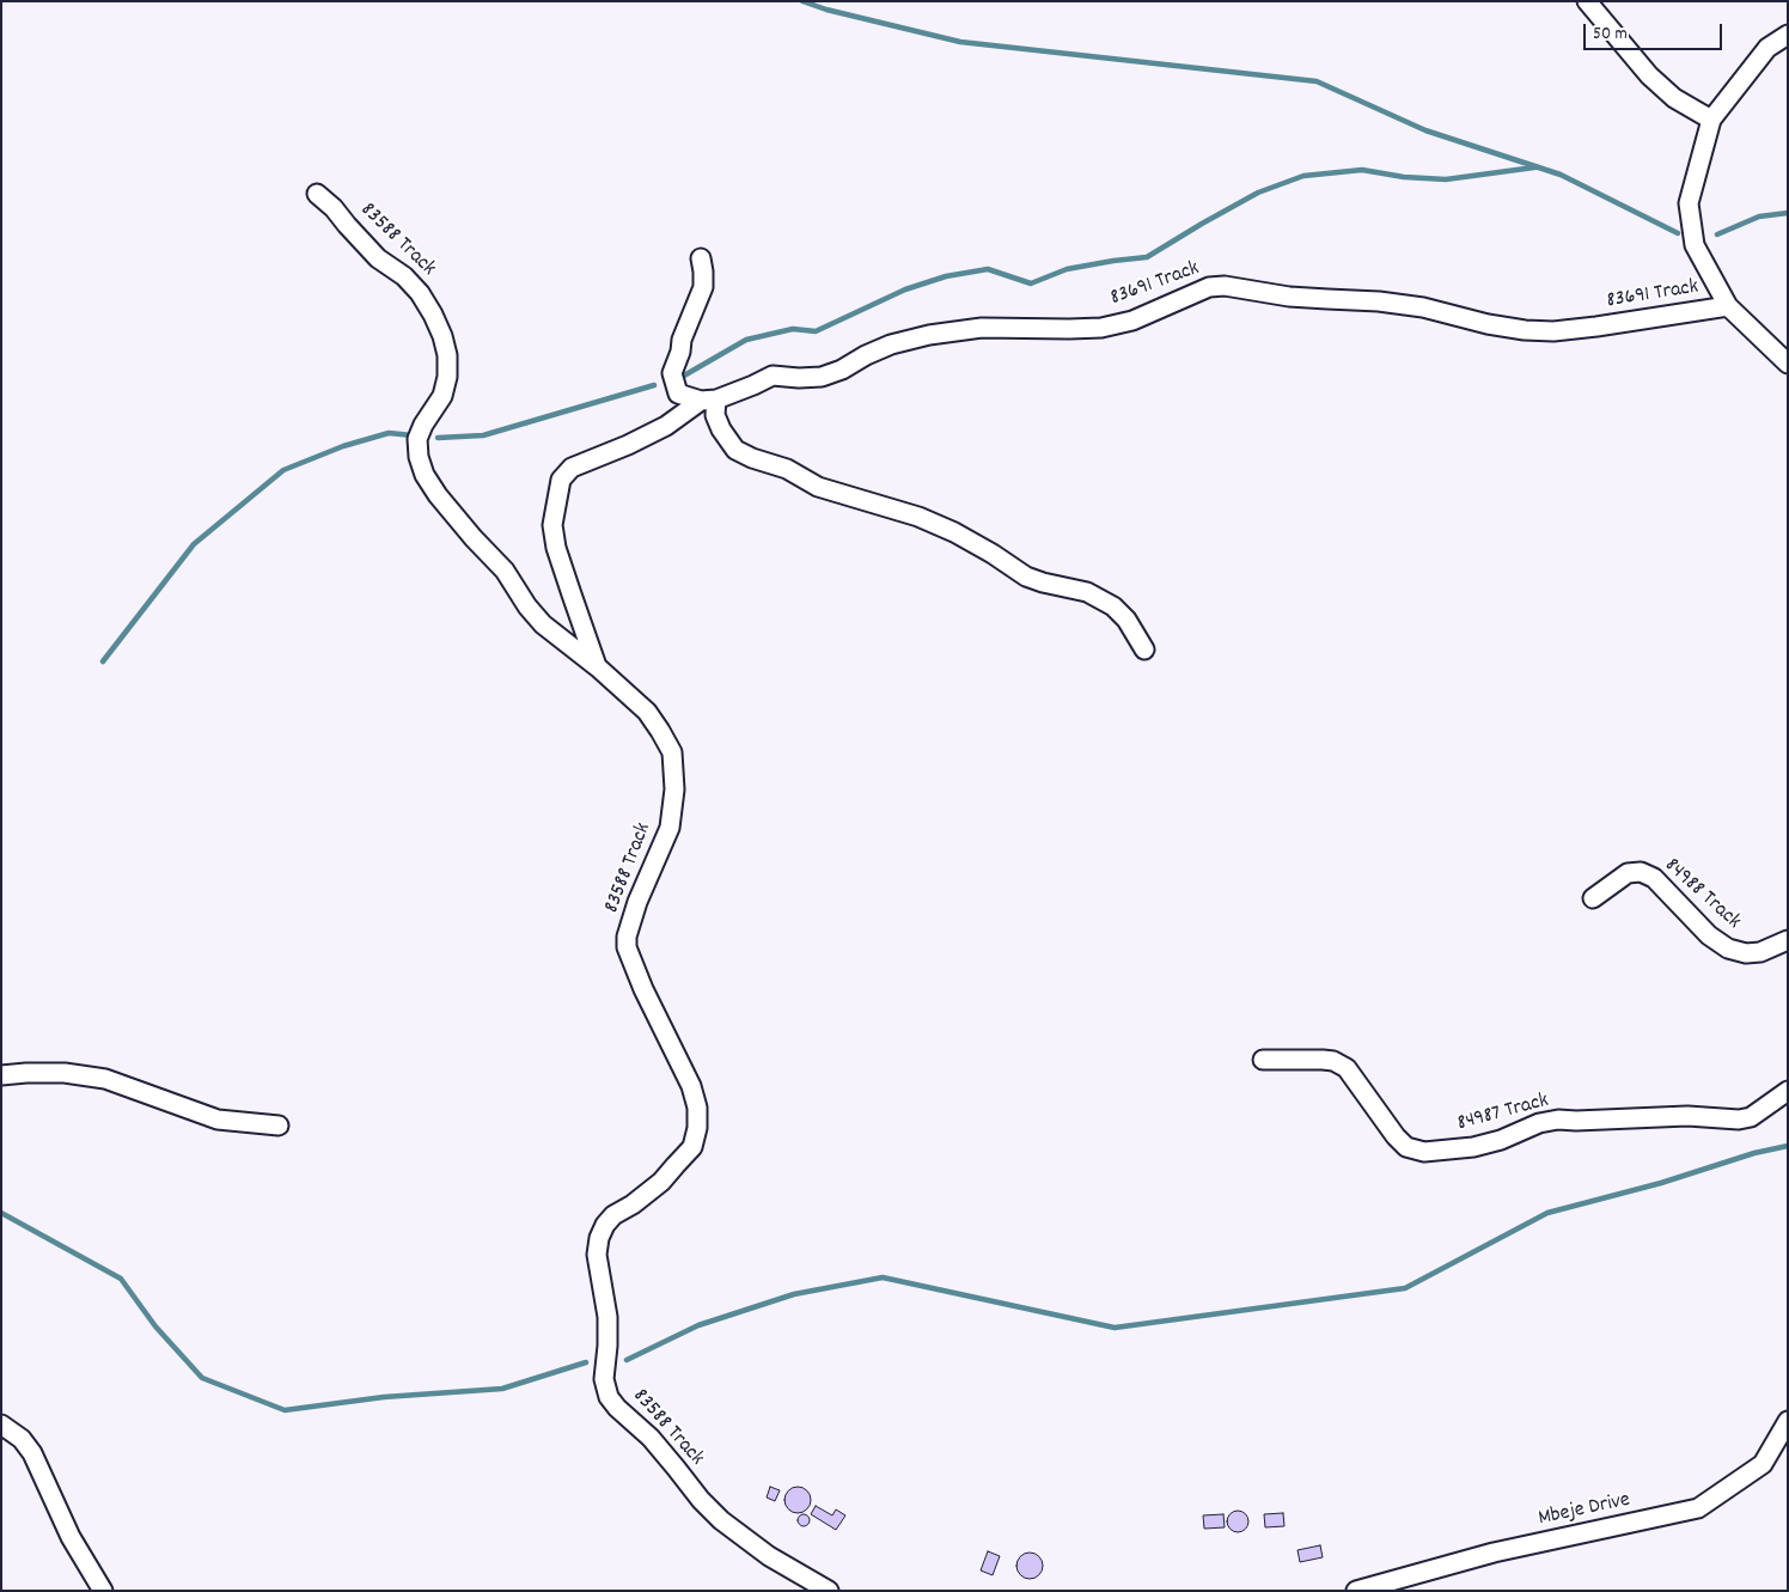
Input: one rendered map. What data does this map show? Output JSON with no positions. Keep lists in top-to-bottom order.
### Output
{
  "streets": {
    "street": [
      "83588 Track",
      "83691 Track",
      "84988 Track",
      "84987 Track",
      "Mbeje Drive"
    ]
  },
  "crossings": [
    ["83588 Track", "83691 Track"]
  ],
  "scale_bar": "50 m"
}
